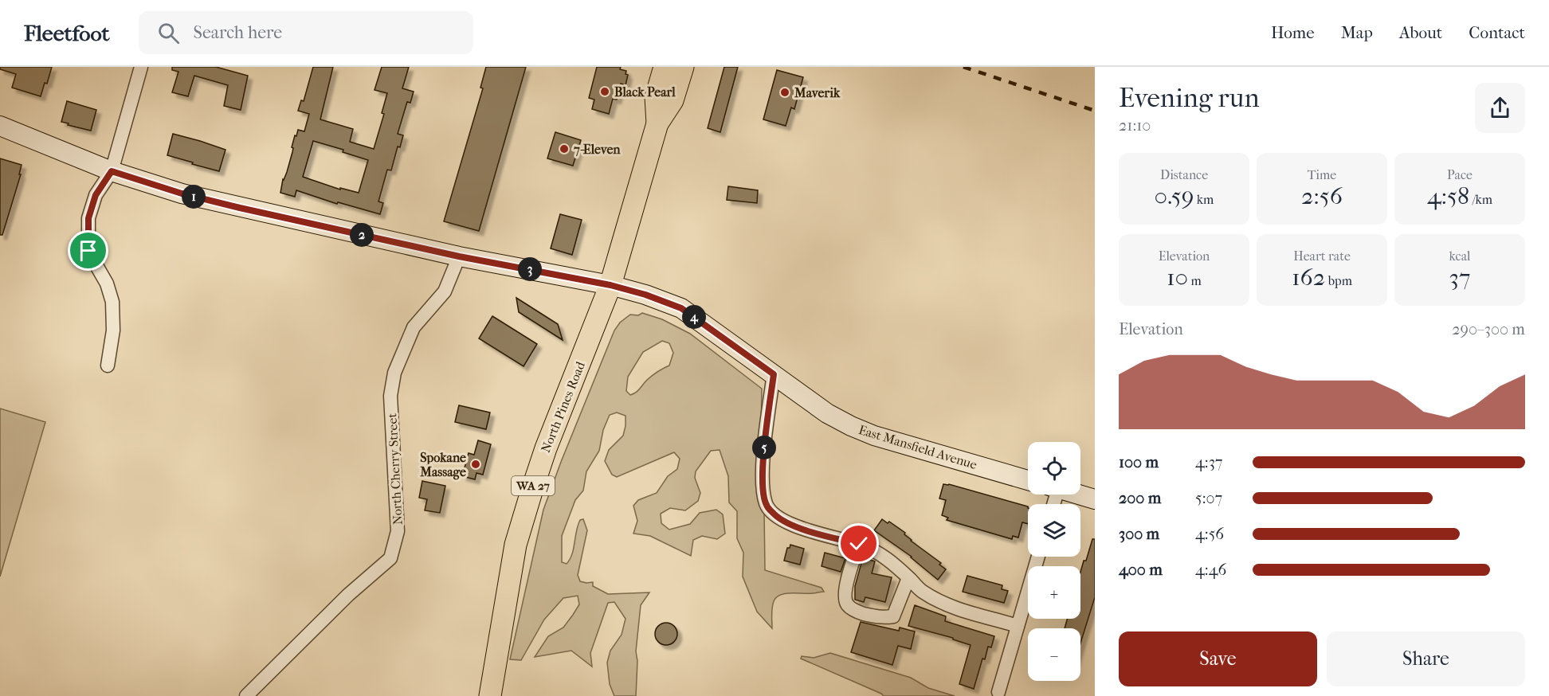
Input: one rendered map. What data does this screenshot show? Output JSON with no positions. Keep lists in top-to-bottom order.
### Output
{
  "streets": {
    "main road": ["North Pines Road", "WA 27"],
    "street": ["East Mansfield Avenue", "North Cherry Street"]
  },
  "crossings": [
    ["North Pines Road", "East Mansfield Avenue"],
    ["East Mansfield Avenue", "North Cherry Street"]
  ],
  "places": [
    "Black Pearl",
    "Maverik",
    "7-Eleven",
    "Spokane Massage"
  ],
  "page": {
    "header": "Fleetfoot",
    "search": "Search here",
    "nav": [
      "Home",
      "Map",
      "About",
      "Contact"
    ],
    "heading": ["Evening run", "21:10"],
    "stats": [
      ["Distance", "0.59 km"],
      ["Time", "2:56"],
      ["Pace", "4:58 /km"],
      ["Elevation", "10 m"],
      ["Heart rate", "162 bpm"],
      ["kcal", "37"]
    ],
    "pins": [
      "1",
      "2",
      "3",
      "4",
      "5"
    ],
    "chart": ["Elevation", "290–300 m"],
    "map_buttons": ["+", "−"],
    "list": [
      {
        "name": "100 m",
        "note": "4:37"
      },
      {
        "name": "200 m",
        "note": "5:07"
      },
      {
        "name": "300 m",
        "note": "4:56"
      },
      {
        "name": "400 m",
        "note": "4:46"
      }
    ],
    "buttons": ["Save", "Share"]
  }
}
